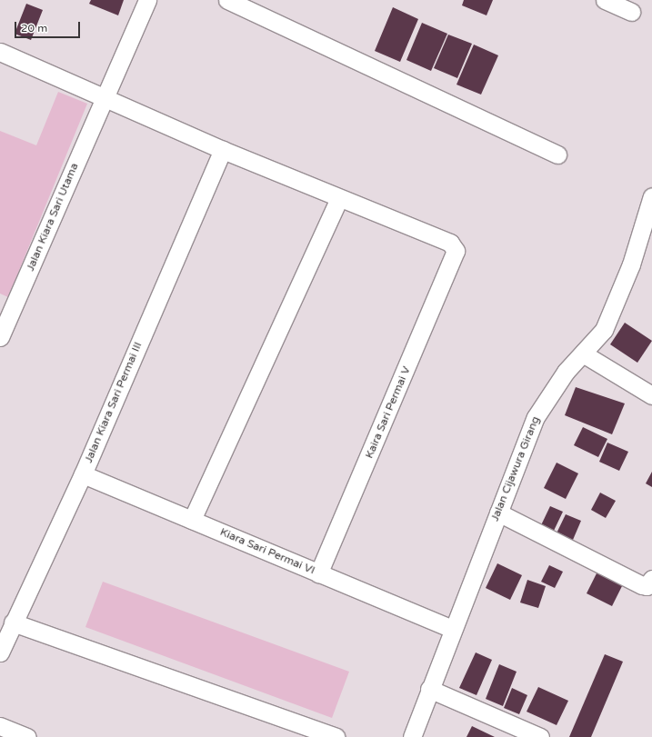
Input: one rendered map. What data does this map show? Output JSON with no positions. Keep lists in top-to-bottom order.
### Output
{
  "streets": {
    "street": [
      "Jalan Kiara Sari Utama",
      "Jalan Kiara Sari Permai III",
      "Kaira Sari Permai V",
      "Jalan Cijawura Girang",
      "Kiara Sari Permai VI"
    ]
  },
  "crossings": [
    ["Jalan Kiara Sari Permai III", "Kiara Sari Permai VI"],
    ["Kaira Sari Permai V", "Kiara Sari Permai VI"],
    ["Jalan Cijawura Girang", "Kiara Sari Permai VI"]
  ],
  "scale_bar": "20 m"
}
